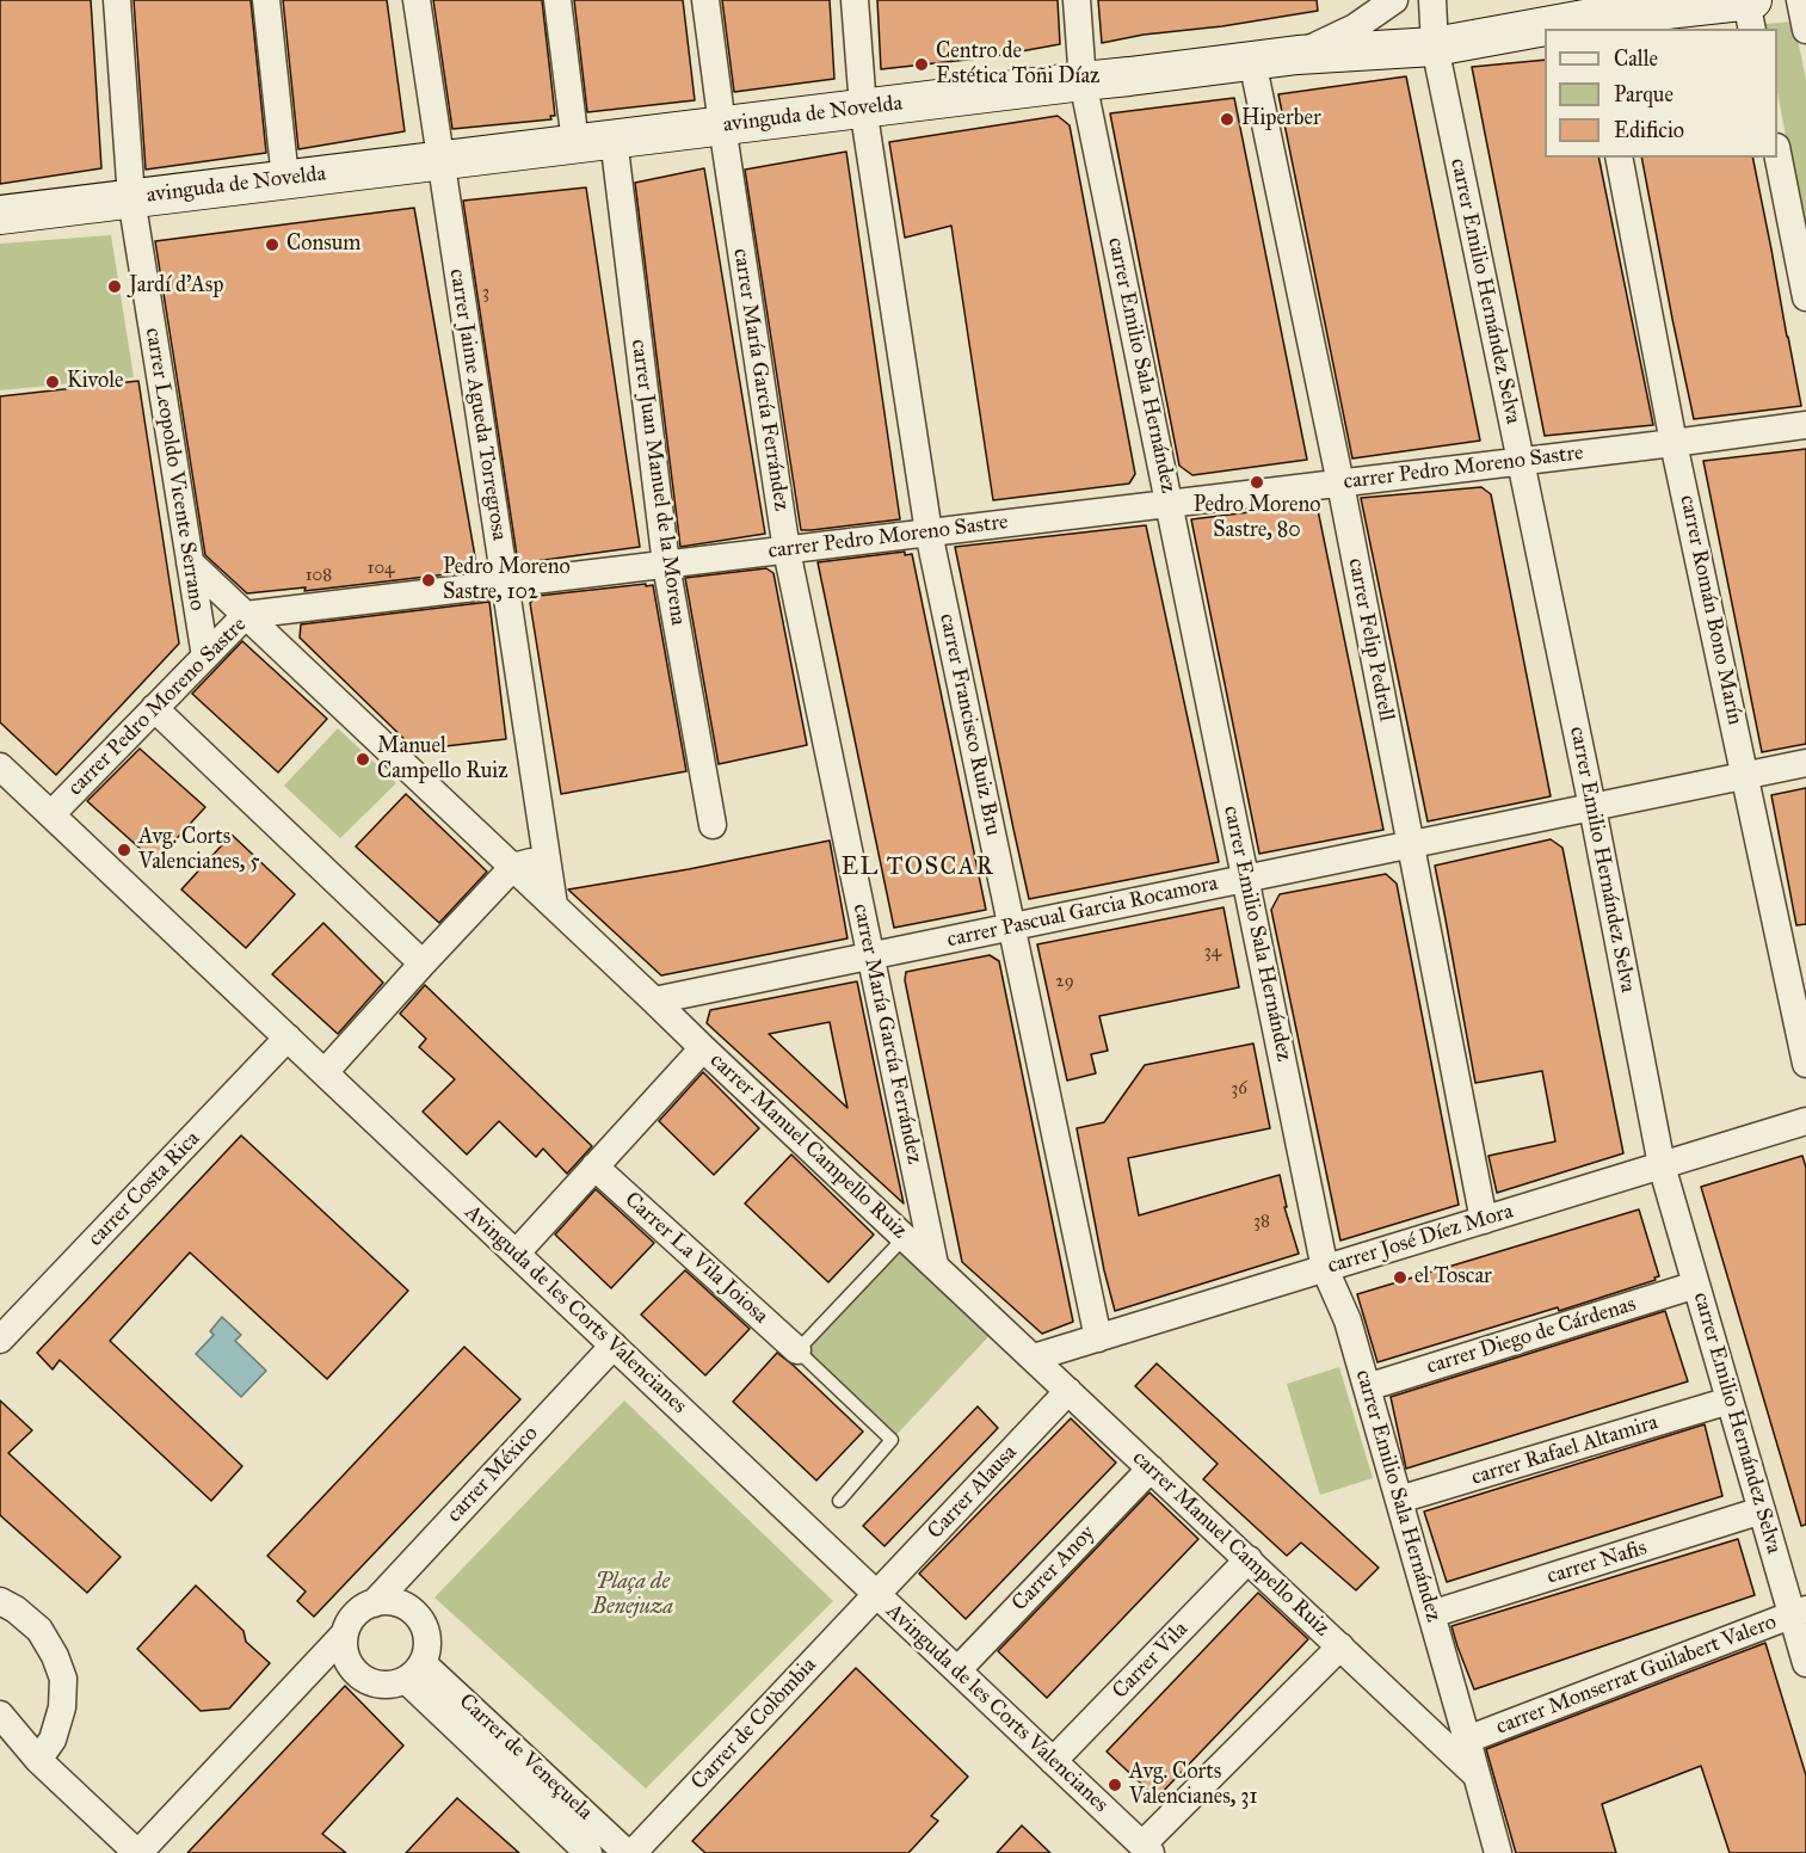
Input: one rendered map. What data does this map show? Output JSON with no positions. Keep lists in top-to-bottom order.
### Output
{
  "streets": {
    "main road": ["avinguda de Novelda"],
    "street": [
      "carrer Emilio Hernández Selva",
      "carrer Emilio Sala Hernández",
      "carrer María García Ferrández",
      "carrer Jaime Agueda Torregrosa",
      "carrer Pedro Moreno Sastre",
      "carrer Leopoldo Vicente Serrano",
      "carrer Juan Manuel de la Morena",
      "carrer Román Bono Marín",
      "carrer Felip Pedrell",
      "carrer Francisco Ruiz Bru",
      "carrer Pascual Garcia Rocamora",
      "carrer Manuel Campello Ruiz",
      "carrer Costa Rica",
      "carrer José Díez Mora",
      "Carrer La Vila Joiosa",
      "Avinguda de les Corts Valencianes",
      "carrer Diego de Cárdenas",
      "carrer Rafael Altamira",
      "carrer México",
      "Carrer Alausa",
      "carrer Nafis",
      "Carrer Anoy",
      "Carrer Vila",
      "carrer Monserrat Guilabert Valero",
      "Carrer de Colòmbia",
      "Carrer de Veneçuela"
    ]
  },
  "crossings": [
    ["avinguda de Novelda", "carrer Emilio Hernández Selva"],
    ["avinguda de Novelda", "carrer Emilio Sala Hernández"],
    ["avinguda de Novelda", "carrer María García Ferrández"],
    ["avinguda de Novelda", "carrer Jaime Agueda Torregrosa"],
    ["avinguda de Novelda", "carrer Leopoldo Vicente Serrano"],
    ["avinguda de Novelda", "carrer Juan Manuel de la Morena"],
    ["avinguda de Novelda", "carrer Felip Pedrell"],
    ["avinguda de Novelda", "carrer Francisco Ruiz Bru"],
    ["carrer Emilio Hernández Selva", "carrer Pedro Moreno Sastre"],
    ["carrer Emilio Hernández Selva", "carrer Pascual Garcia Rocamora"],
    ["carrer Emilio Hernández Selva", "carrer José Díez Mora"],
    ["carrer Emilio Hernández Selva", "carrer Diego de Cárdenas"],
    ["carrer Emilio Hernández Selva", "carrer Rafael Altamira"],
    ["carrer Emilio Hernández Selva", "carrer Nafis"],
    ["carrer Emilio Hernández Selva", "carrer Monserrat Guilabert Valero"],
    ["carrer Emilio Sala Hernández", "carrer Pedro Moreno Sastre"],
    ["carrer Emilio Sala Hernández", "carrer Pascual Garcia Rocamora"],
    ["carrer Emilio Sala Hernández", "carrer Manuel Campello Ruiz"],
    ["carrer Emilio Sala Hernández", "carrer José Díez Mora"],
    ["carrer Emilio Sala Hernández", "carrer Diego de Cárdenas"],
    ["carrer Emilio Sala Hernández", "carrer Rafael Altamira"],
    ["carrer Emilio Sala Hernández", "carrer Nafis"],
    ["carrer Emilio Sala Hernández", "carrer Monserrat Guilabert Valero"],
    ["carrer María García Ferrández", "carrer Pedro Moreno Sastre"],
    ["carrer María García Ferrández", "carrer Pascual Garcia Rocamora"],
    ["carrer María García Ferrández", "carrer Manuel Campello Ruiz"],
    ["carrer Jaime Agueda Torregrosa", "carrer Pedro Moreno Sastre"],
    ["carrer Jaime Agueda Torregrosa", "carrer Manuel Campello Ruiz"],
    ["carrer Pedro Moreno Sastre", "carrer Leopoldo Vicente Serrano"],
    ["carrer Pedro Moreno Sastre", "carrer Juan Manuel de la Morena"],
    ["carrer Pedro Moreno Sastre", "carrer Román Bono Marín"],
    ["carrer Pedro Moreno Sastre", "carrer Felip Pedrell"],
    ["carrer Pedro Moreno Sastre", "carrer Francisco Ruiz Bru"],
    ["carrer Pedro Moreno Sastre", "carrer Manuel Campello Ruiz"],
    ["carrer Pedro Moreno Sastre", "Avinguda de les Corts Valencianes"],
    ["carrer Leopoldo Vicente Serrano", "carrer Manuel Campello Ruiz"],
    ["carrer Román Bono Marín", "carrer Pascual Garcia Rocamora"],
    ["carrer Felip Pedrell", "carrer Pascual Garcia Rocamora"],
    ["carrer Felip Pedrell", "carrer José Díez Mora"],
    ["carrer Francisco Ruiz Bru", "carrer Pascual Garcia Rocamora"],
    ["carrer Francisco Ruiz Bru", "carrer José Díez Mora"],
    ["carrer Pascual Garcia Rocamora", "carrer Manuel Campello Ruiz"],
    ["carrer Manuel Campello Ruiz", "carrer José Díez Mora"],
    ["carrer Manuel Campello Ruiz", "Carrer Alausa"],
    ["carrer Manuel Campello Ruiz", "Carrer Anoy"],
    ["carrer Manuel Campello Ruiz", "Carrer Vila"],
    ["carrer Costa Rica", "Avinguda de les Corts Valencianes"],
    ["Avinguda de les Corts Valencianes", "carrer México"],
    ["Avinguda de les Corts Valencianes", "Carrer Alausa"],
    ["Avinguda de les Corts Valencianes", "Carrer Anoy"],
    ["Avinguda de les Corts Valencianes", "Carrer Vila"],
    ["Avinguda de les Corts Valencianes", "Carrer de Colòmbia"],
    ["carrer México", "Carrer de Veneçuela"],
    ["Carrer Alausa", "Carrer de Colòmbia"]
  ],
  "districts": ["EL TOSCAR"],
  "parks": ["Plaça de Benejuza"],
  "places": [
    "Centro de Estética Toñi Díaz",
    "Hiperber",
    "Consum",
    "Jardí d'Asp",
    "Kivole",
    "Pedro Moreno Sastre, 80",
    "Pedro Moreno Sastre, 102",
    "Manuel Campello Ruiz",
    "Avg. Corts Valencianes, 5",
    "el Toscar",
    "Avg. Corts Valencianes, 31"
  ],
  "house_numbers": [
    "3",
    "104",
    "108",
    "34",
    "29",
    "36",
    "38"
  ],
  "legend": ["Calle", "Parque", "Edificio"]
}
